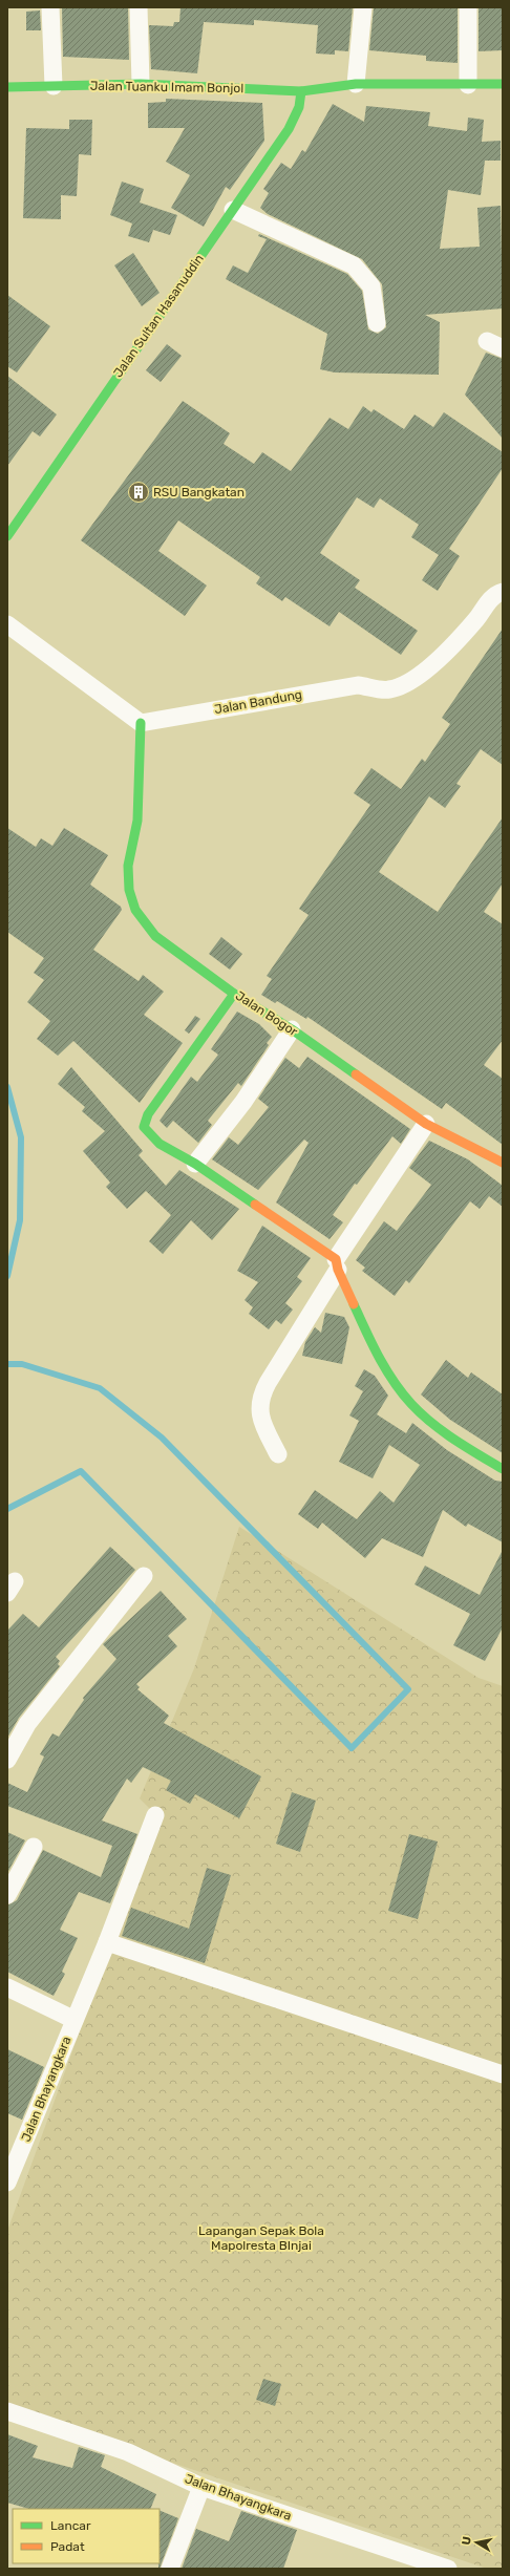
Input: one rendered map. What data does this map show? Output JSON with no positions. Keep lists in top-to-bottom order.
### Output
{
  "streets": {
    "street": [
      "Jalan Tuanku Imam Bonjol",
      "Jalan Sultan Hasanuddin",
      "Jalan Bandung",
      "Jalan Bogor",
      "Jalan Bhayangkara"
    ]
  },
  "crossings": [
    ["Jalan Tuanku Imam Bonjol", "Jalan Sultan Hasanuddin"],
    ["Jalan Bandung", "Jalan Bogor"]
  ],
  "parks": ["Lapangan Sepak Bola Mapolresta BInjai"],
  "places": {
    "building": ["RSU Bangkatan"]
  },
  "legend": ["Lancar", "Padat"],
  "north": "left"
}
